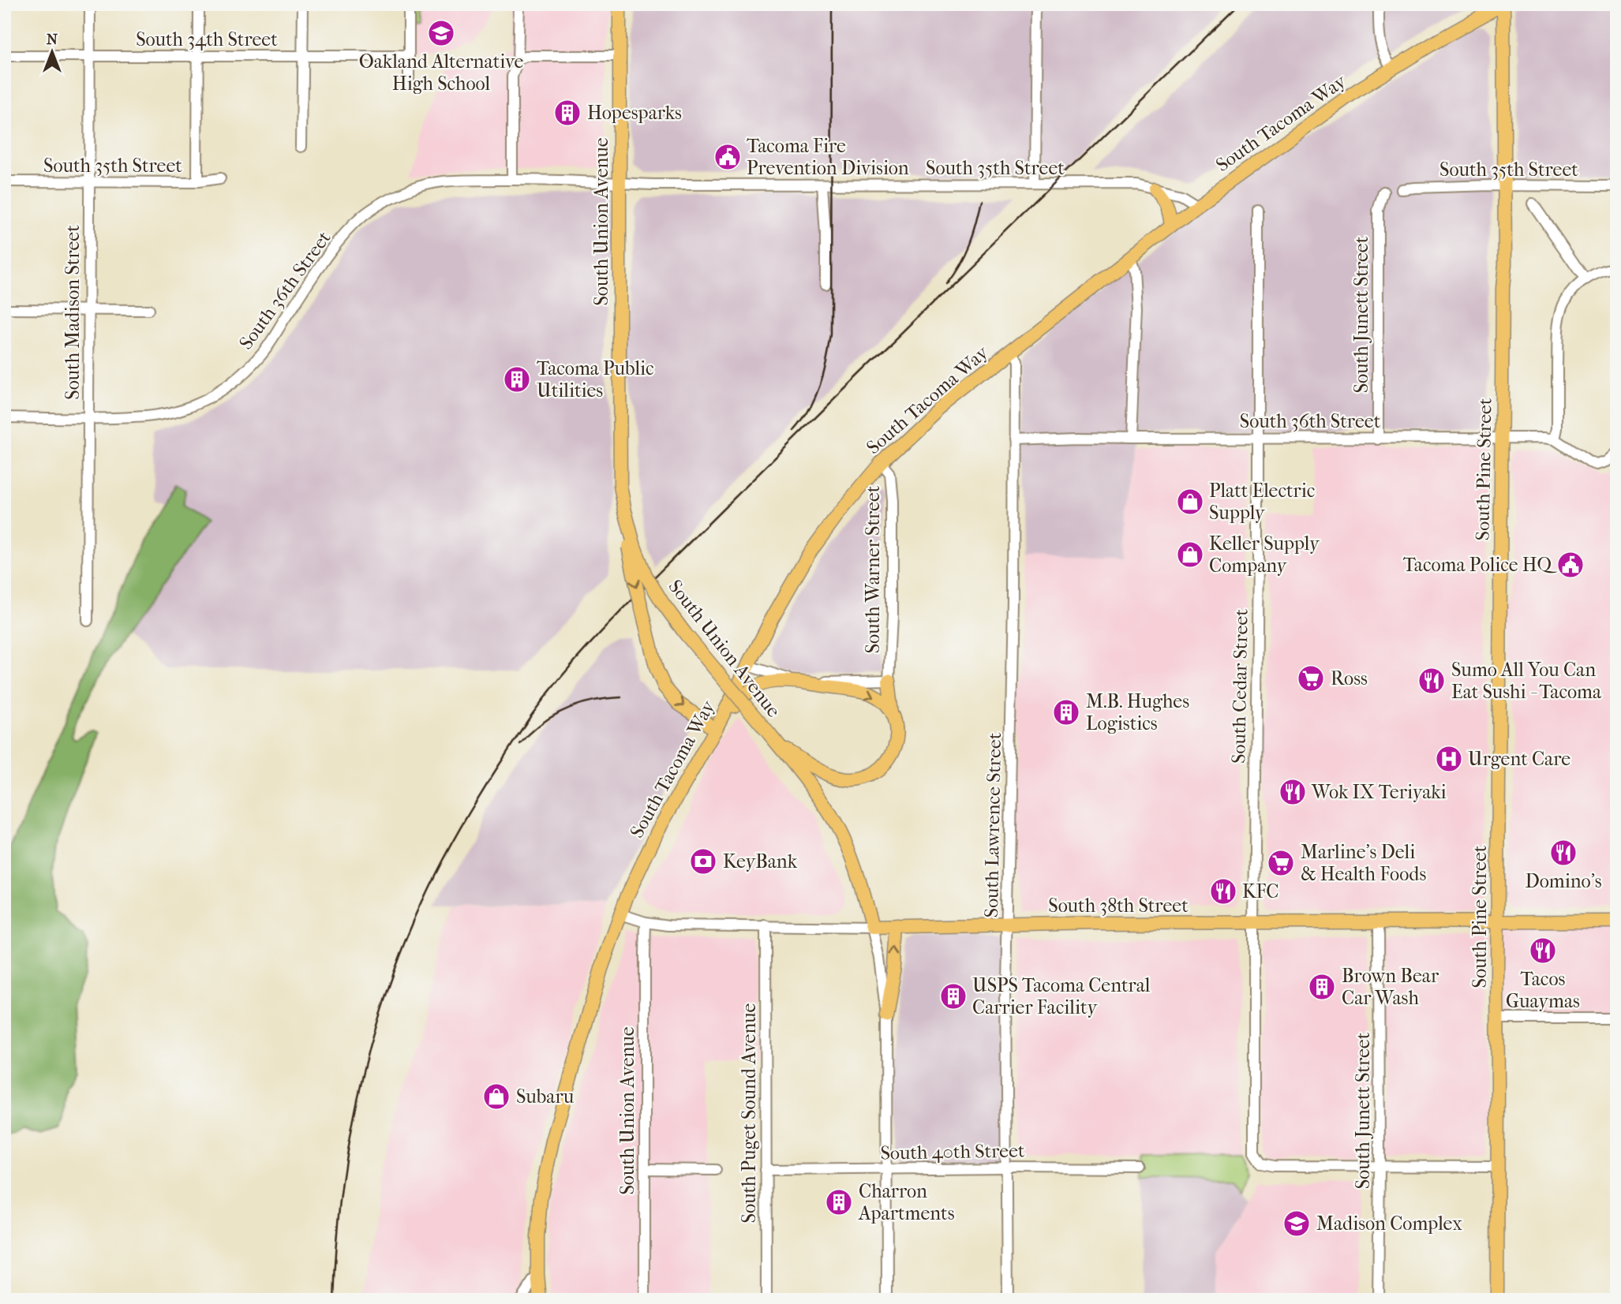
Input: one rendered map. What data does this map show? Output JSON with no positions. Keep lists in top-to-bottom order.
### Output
{
  "streets": {
    "main road": [
      "South Tacoma Way",
      "South Union Avenue",
      "South Pine Street",
      "South 38th Street"
    ],
    "street": [
      "South 34th Street",
      "South 35th Street",
      "South 36th Street",
      "South Madison Street",
      "South Junett Street",
      "South Warner Street",
      "South Cedar Street",
      "South Lawrence Street",
      "South Puget Sound Avenue",
      "South 40th Street"
    ]
  },
  "crossings": [
    ["South 34th Street", "South Madison Street"],
    ["South Tacoma Way", "South 35th Street"],
    ["South Tacoma Way", "South Pine Street"],
    ["South Tacoma Way", "South Warner Street"],
    ["South Tacoma Way", "South Lawrence Street"],
    ["South Tacoma Way", "South 38th Street"],
    ["South 35th Street", "South Union Avenue"],
    ["South 35th Street", "South 36th Street"],
    ["South 35th Street", "South Madison Street"],
    ["South 35th Street", "South Pine Street"],
    ["South Union Avenue", "South 38th Street"],
    ["South 36th Street", "South Madison Street"],
    ["South 36th Street", "South Junett Street"],
    ["South 36th Street", "South Pine Street"],
    ["South 36th Street", "South Cedar Street"],
    ["South 36th Street", "South Lawrence Street"],
    ["South Junett Street", "South Cedar Street"],
    ["South Junett Street", "South 38th Street"],
    ["South Pine Street", "South 38th Street"],
    ["South Cedar Street", "South 38th Street"],
    ["South Lawrence Street", "South 38th Street"],
    ["South Lawrence Street", "South 40th Street"],
    ["South 38th Street", "South Puget Sound Avenue"],
    ["South Puget Sound Avenue", "South 40th Street"]
  ],
  "places": {
    "school or university": ["Oakland Alternative High School", "Madison Complex"],
    "building": [
      "Hopesparks",
      "Tacoma Public Utilities",
      "M.B. Hughes Logistics",
      "Brown Bear Car Wash",
      "USPS Tacoma Central Carrier Facility",
      "Charron Apartments"
    ],
    "public building": ["Tacoma Fire Prevention Division", "Tacoma Police HQ"],
    "shop": ["Platt Electric Supply", "Keller Supply Company", "Subaru"],
    "supermarket": ["Ross", "Marline's Deli & Health Foods"],
    "restaurant": [
      "Sumo All You Can Eat Sushi - Tacoma",
      "Wok IX Teriyaki",
      "Domino's",
      "KFC",
      "Tacos Guaymas"
    ],
    "hospital": ["Urgent Care"],
    "bank": ["KeyBank"]
  },
  "north": "top"
}
